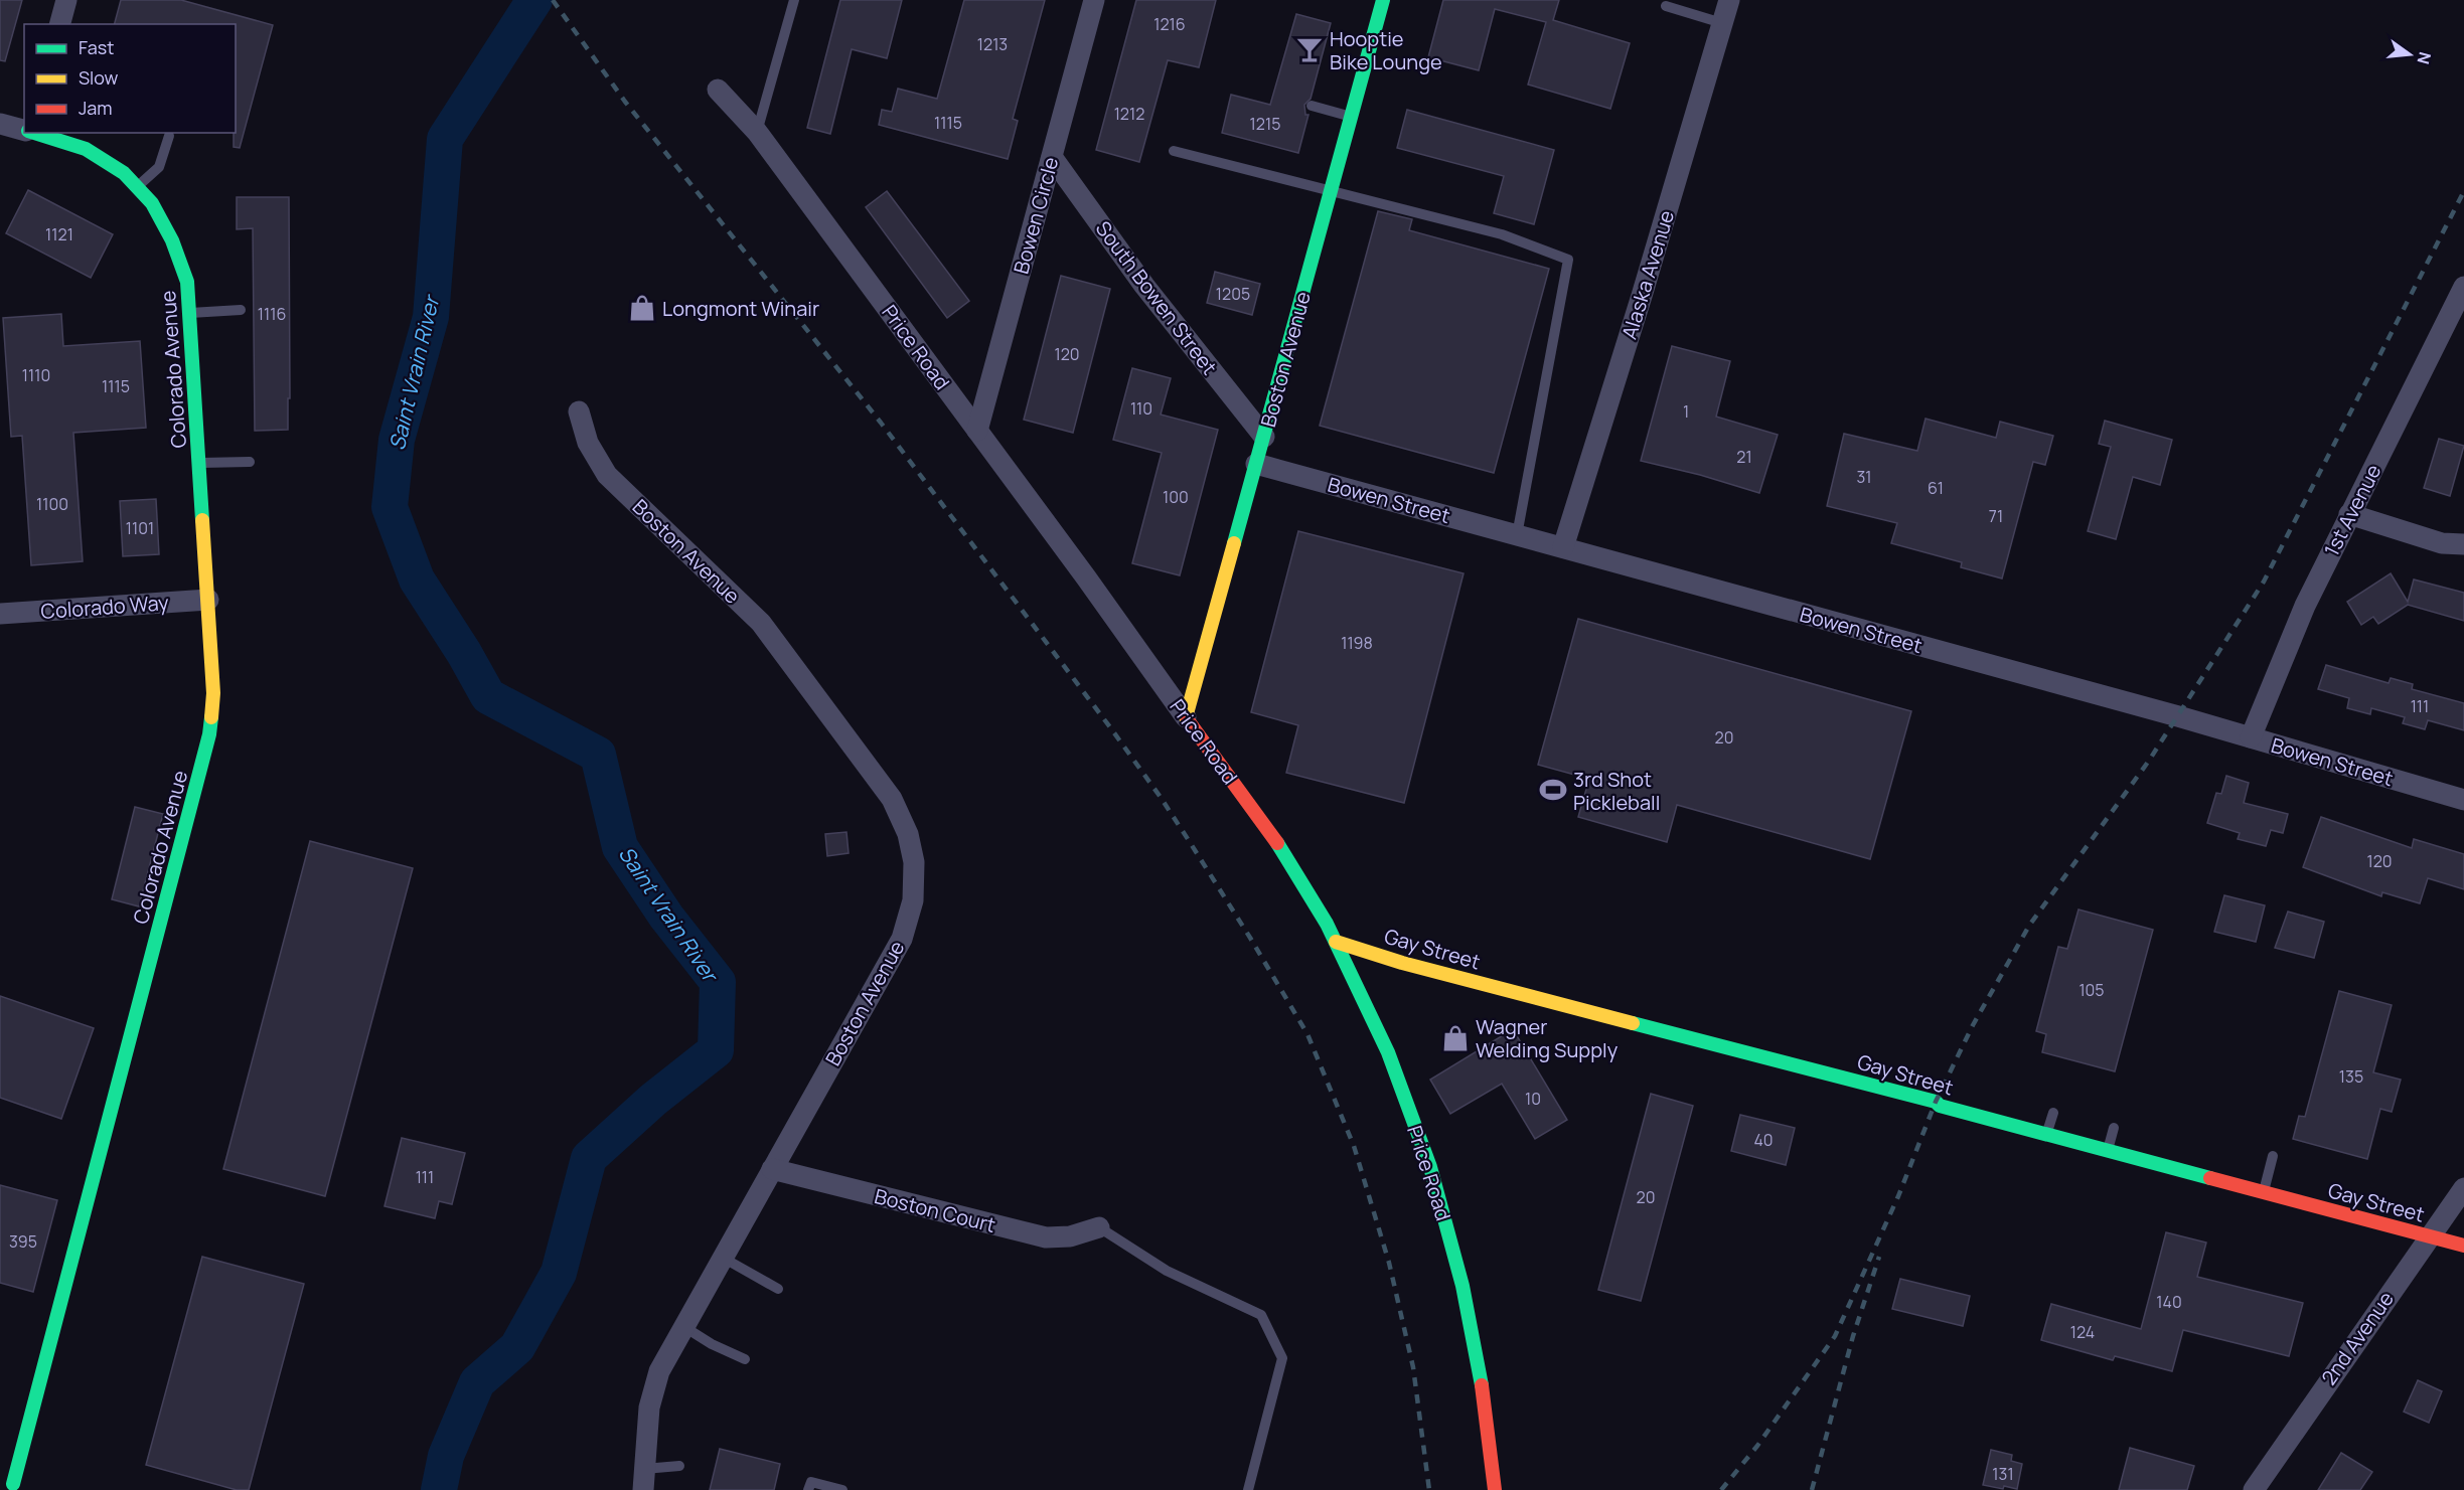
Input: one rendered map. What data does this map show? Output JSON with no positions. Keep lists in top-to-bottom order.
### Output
{
  "streets": {
    "street": [
      "Bowen Circle",
      "Alaska Avenue",
      "South Bowen Street",
      "Price Road",
      "Boston Avenue",
      "Colorado Avenue",
      "Bowen Street",
      "1st Avenue",
      "Colorado Way",
      "Gay Street",
      "Boston Court",
      "2nd Avenue"
    ]
  },
  "crossings": [
    ["Bowen Circle", "South Bowen Street"],
    ["Bowen Circle", "Price Road"],
    ["Alaska Avenue", "Bowen Street"],
    ["South Bowen Street", "Boston Avenue"],
    ["Price Road", "Boston Avenue"],
    ["Price Road", "Gay Street"],
    ["Boston Avenue", "Bowen Street"],
    ["Boston Avenue", "Boston Court"],
    ["Colorado Avenue", "Colorado Way"],
    ["Bowen Street", "1st Avenue"],
    ["Gay Street", "2nd Avenue"]
  ],
  "water": ["Saint Vrain River"],
  "places": {
    "bar": ["Hooptie Bike Lounge"],
    "shop": ["Longmont Winair", "Wagner Welding Supply"],
    "sports": ["3rd Shot Pickleball"]
  },
  "house_numbers": [
    "1216",
    "1213",
    "1212",
    "1115",
    "1215",
    "1121",
    "1205",
    "1116",
    "120",
    "1110",
    "1115",
    "110",
    "1",
    "21",
    "31",
    "61",
    "100",
    "1100",
    "71",
    "1101",
    "1198",
    "111",
    "20",
    "120",
    "105",
    "135",
    "10",
    "40",
    "111",
    "20",
    "395",
    "140",
    "124",
    "131"
  ],
  "legend": ["Fast", "Slow", "Jam"],
  "north": "right"
}
